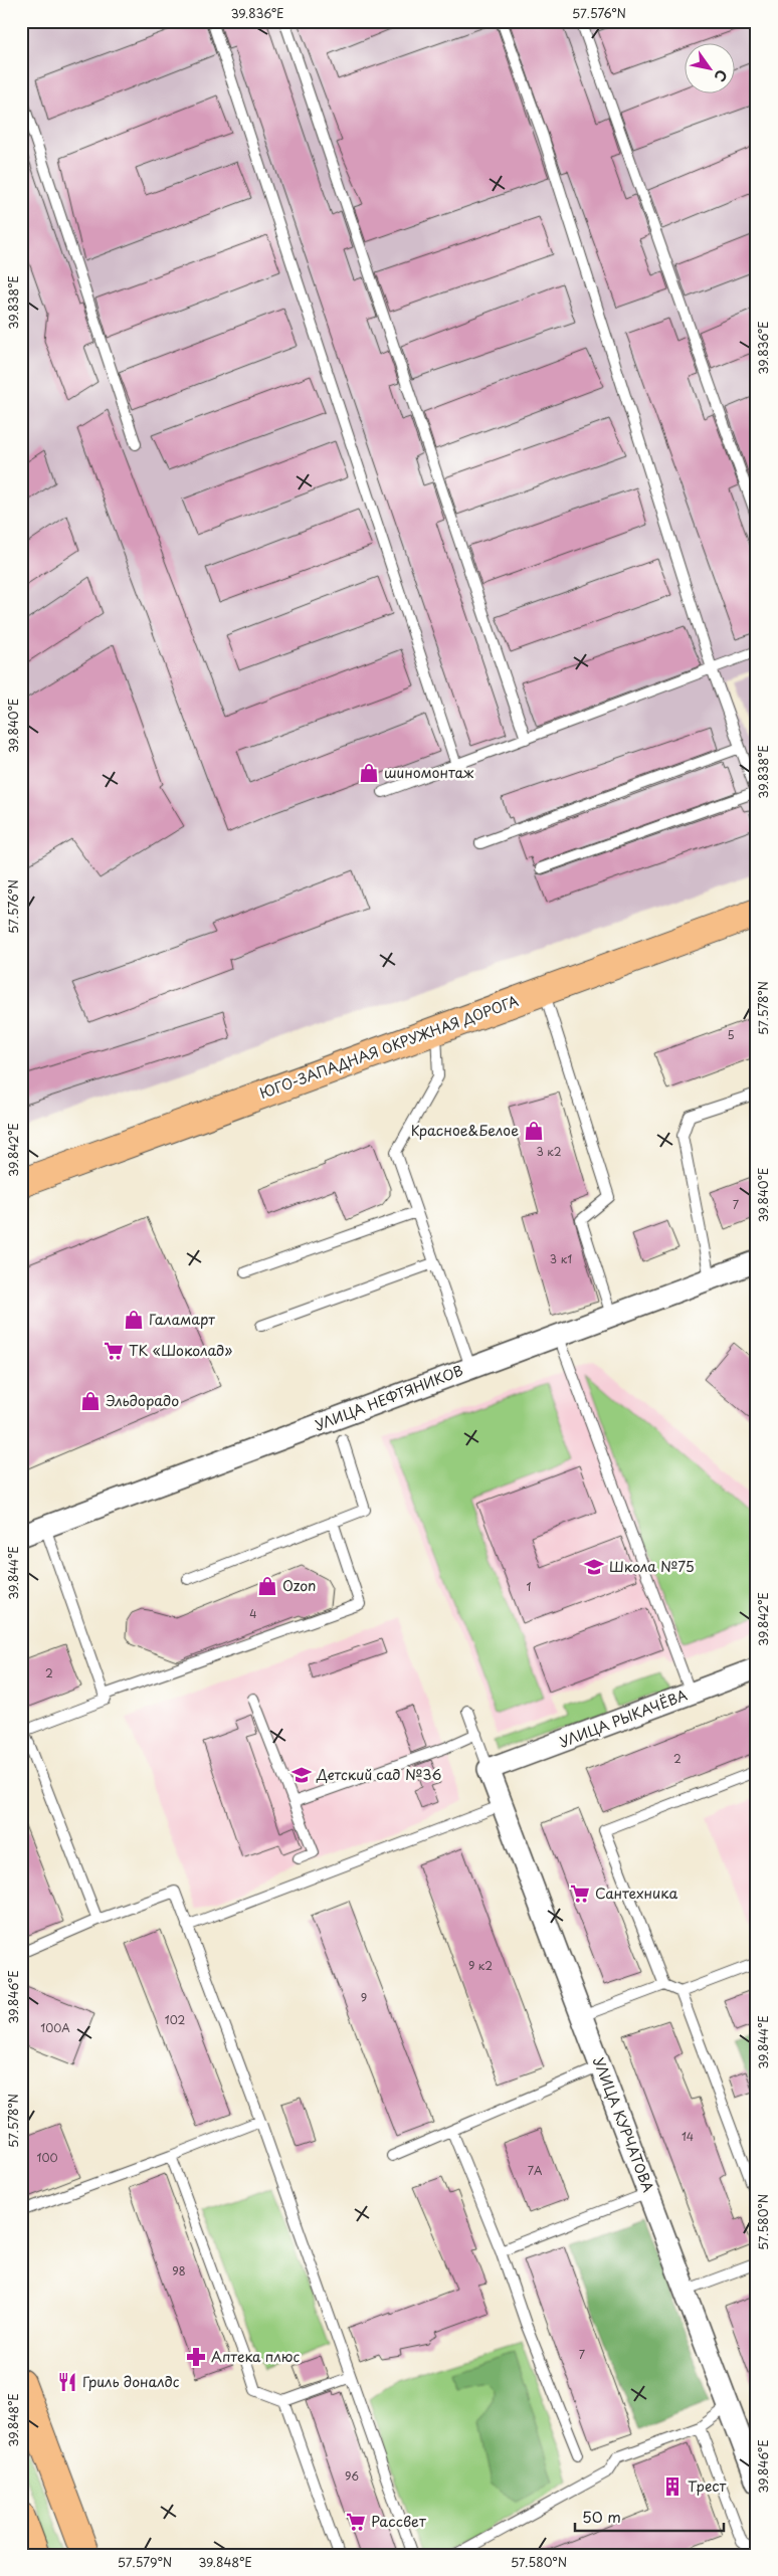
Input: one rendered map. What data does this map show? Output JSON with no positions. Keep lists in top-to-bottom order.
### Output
{
  "streets": {
    "main road": ["ЮГО-ЗАПАДНАЯ ОКРУЖНАЯ ДОРОГА"],
    "street": ["УЛИЦА НЕФТЯНИКОВ", "УЛИЦА РЫКАЧЁВА", "УЛИЦА КУРЧАТОВА"]
  },
  "crossings": [
    ["УЛИЦА РЫКАЧЁВА", "УЛИЦА КУРЧАТОВА"]
  ],
  "places": {
    "shop": [
      "шиномонтаж",
      "Красное&Белое",
      "Галамарт",
      "Эльдорадо",
      "Ozon"
    ],
    "supermarket": ["ТК «Шоколад»", "Сантехника", "Рассвет"],
    "school or university": ["Школа №75", "Детский сад №36"],
    "pharmacy": ["Аптека плюс"],
    "restaurant": ["Гриль доналдс"],
    "building": ["Трест"]
  },
  "house_numbers": [
    "5",
    "3 к2",
    "7",
    "3 к1",
    "1",
    "4",
    "2",
    "2",
    "9 к2",
    "9",
    "102",
    "100А",
    "14",
    "100",
    "7А",
    "98",
    "7",
    "96"
  ],
  "scale_bar": "50 m",
  "north": "bottom right",
  "coordinates": [
    "39.836°E",
    "57.576°N",
    "39.838°E",
    "39.840°E",
    "57.578°N",
    "39.842°E",
    "39.844°E",
    "39.846°E",
    "57.580°N",
    "39.848°E",
    "57.579°N"
  ]
}
